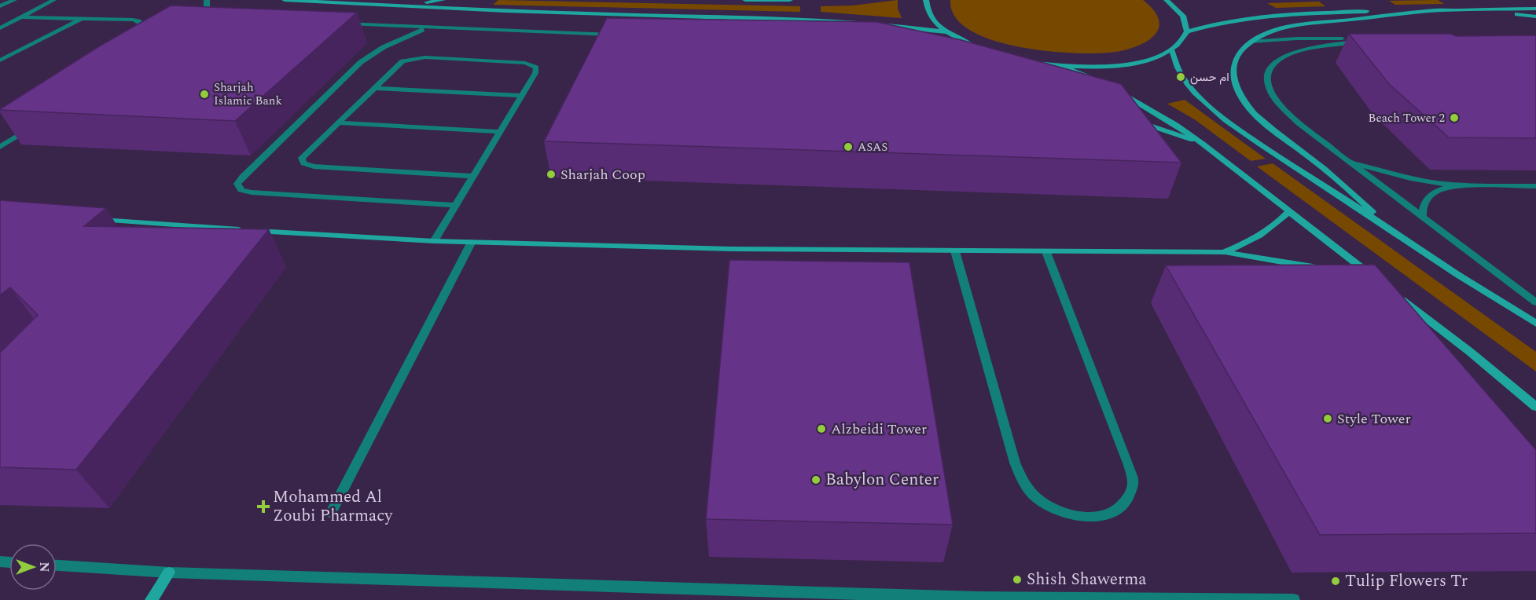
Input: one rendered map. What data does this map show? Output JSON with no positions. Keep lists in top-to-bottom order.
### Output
{
  "places": {
    "other": [
      "ام حسن",
      "Sharjah Islamic Bank",
      "Beach Tower 2",
      "ASAS",
      "Sharjah Coop",
      "Style Tower",
      "Alzbeidi Tower",
      "Babylon Center",
      "Shish Shawerma",
      "Tulip Flowers Tr"
    ],
    "health": ["Mohammed Al Zoubi Pharmacy"]
  },
  "north": "right"
}
